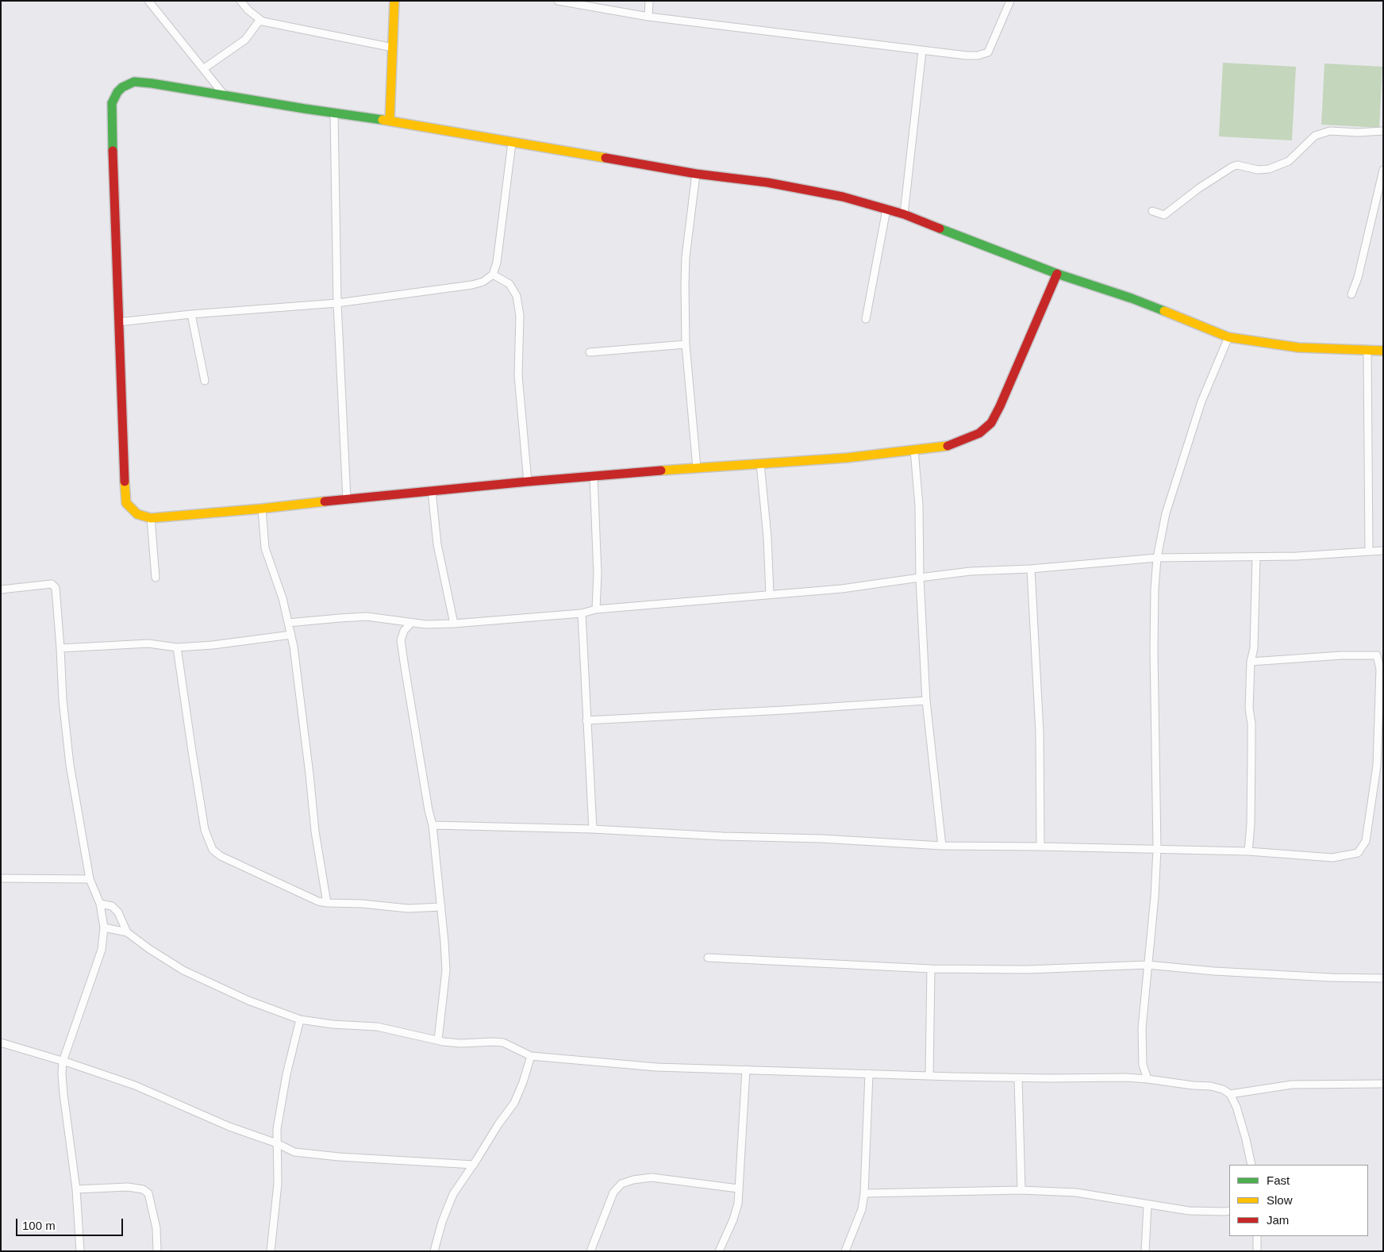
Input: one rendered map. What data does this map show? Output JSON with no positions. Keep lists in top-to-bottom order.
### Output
{
  "legend": ["Fast", "Slow", "Jam"],
  "scale_bar": "100 m"
}
